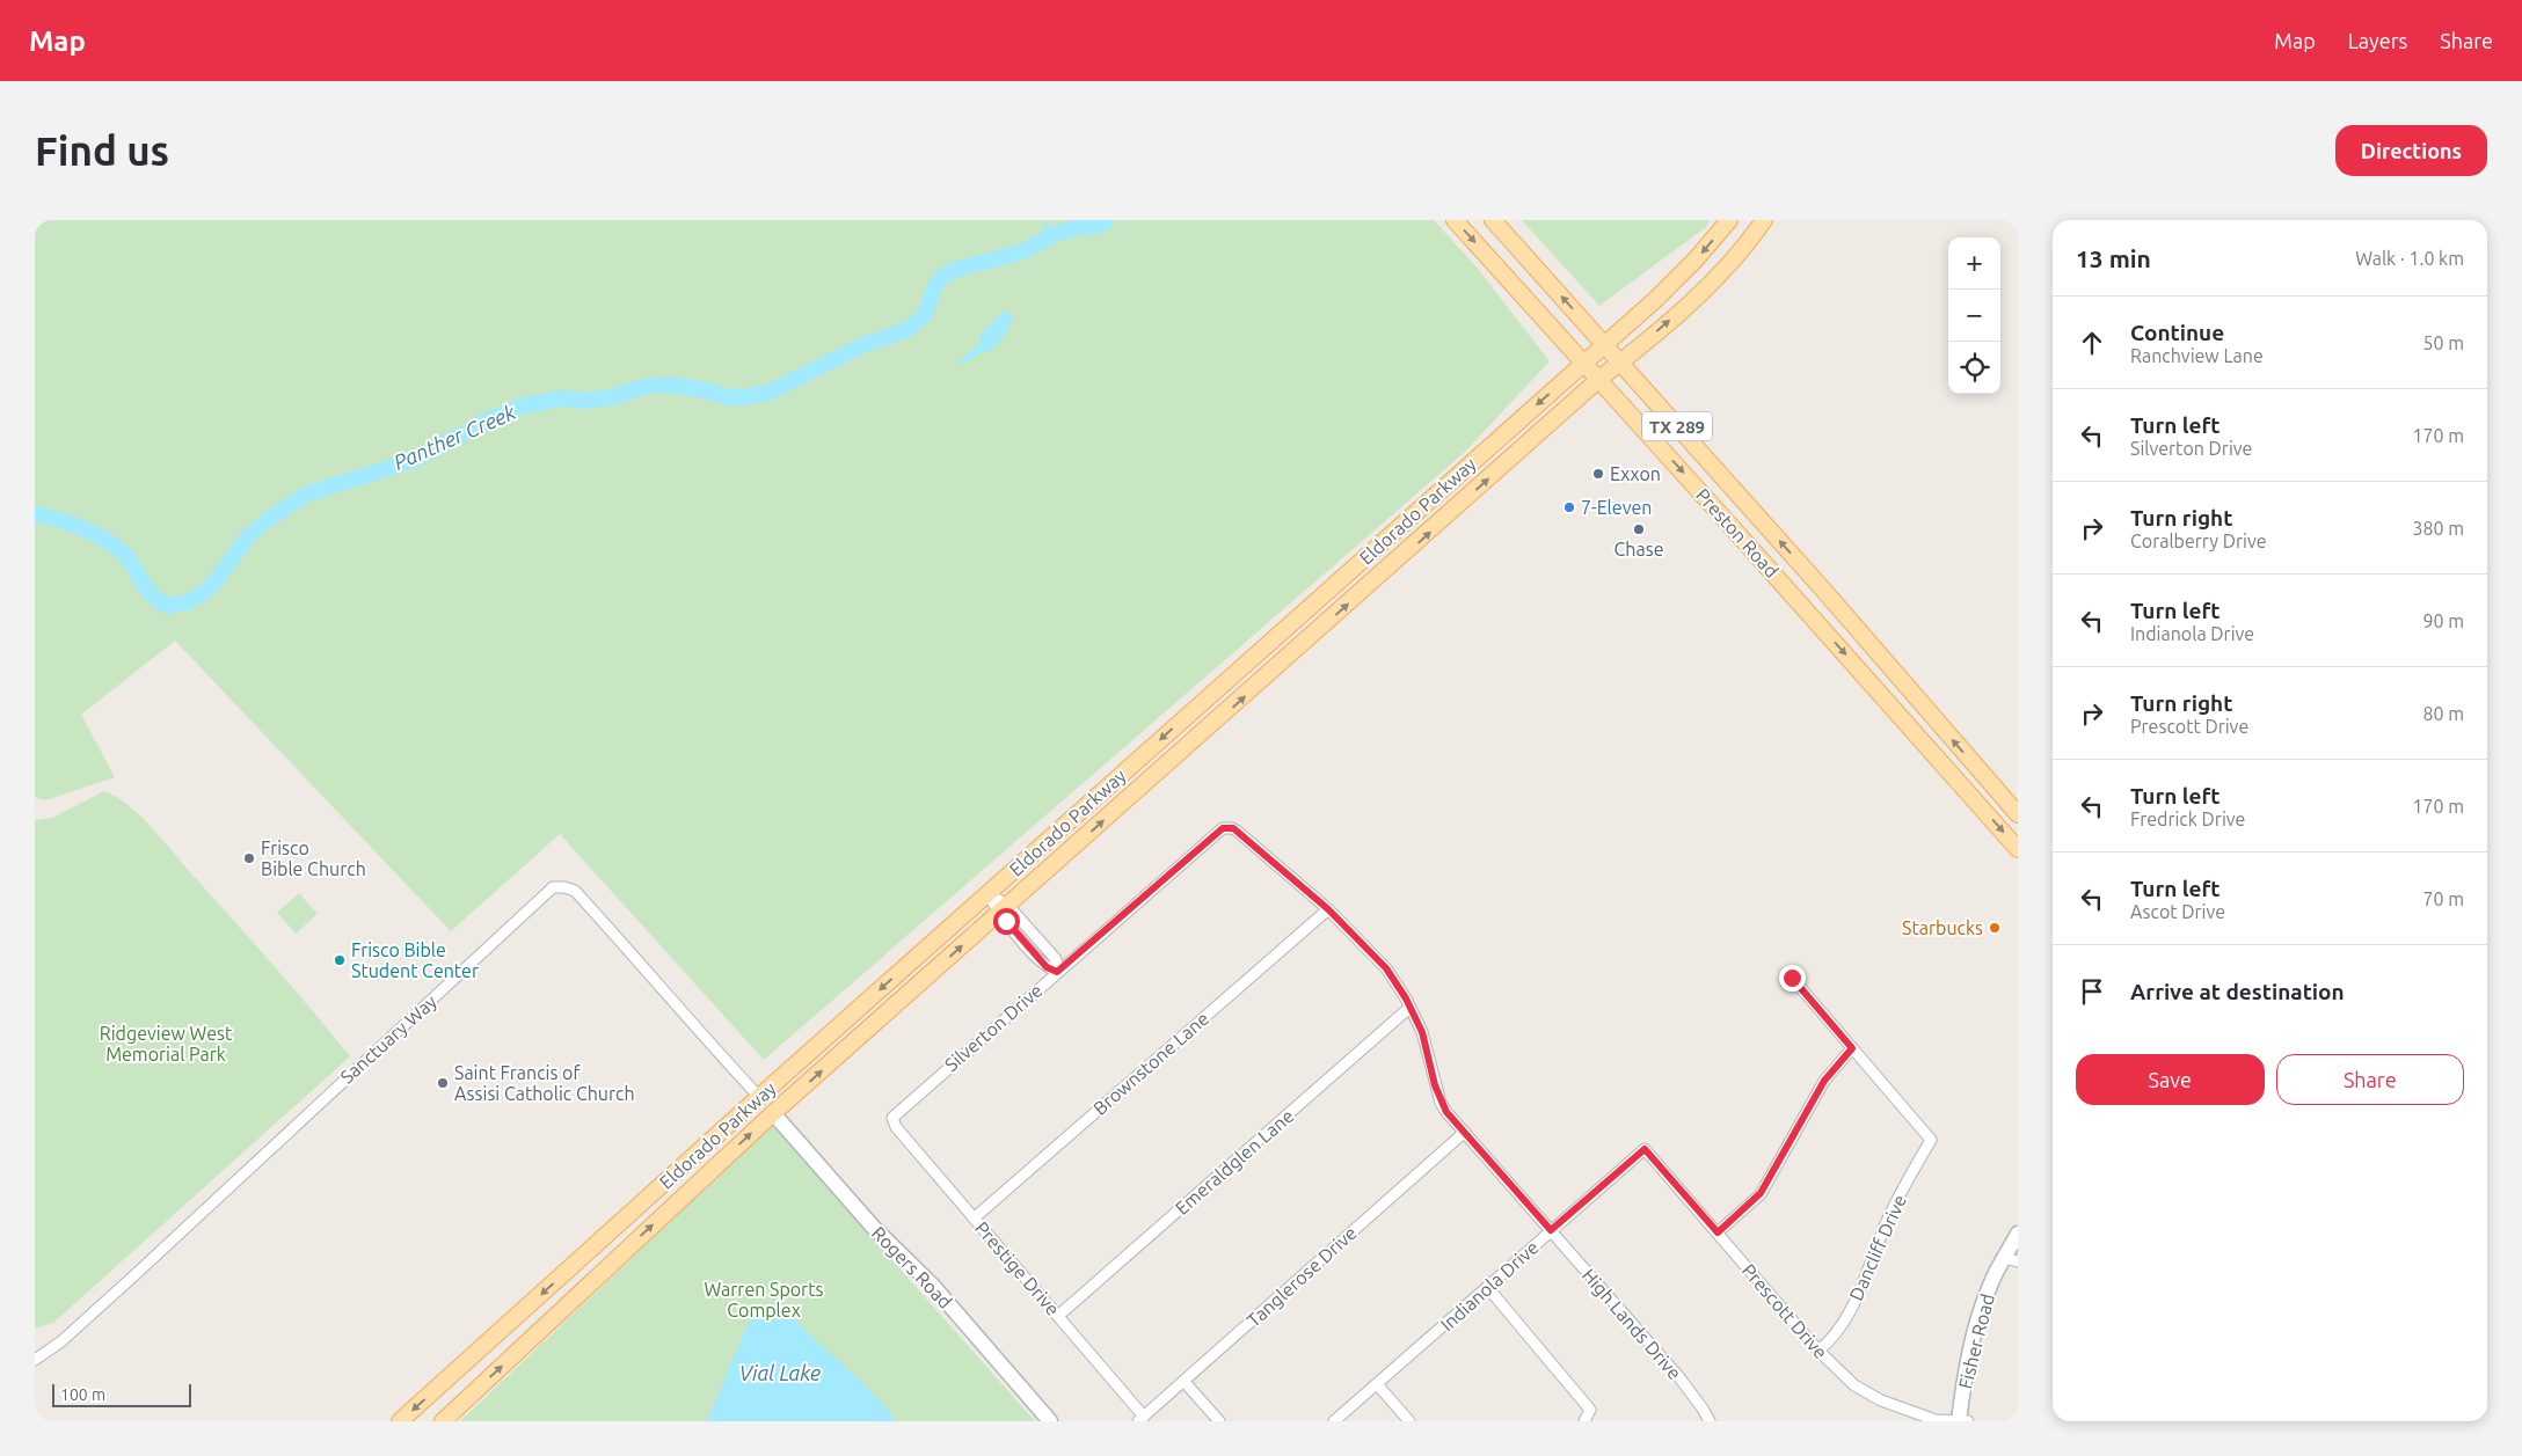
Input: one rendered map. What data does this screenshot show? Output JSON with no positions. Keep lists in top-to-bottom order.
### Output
{
  "streets": {
    "main road": ["TX 289", "Eldorado Parkway", "Preston Road"],
    "street": [
      "Silverton Drive",
      "Sanctuary Way",
      "Brownstone Lane",
      "Emeraldglen Lane",
      "Dancliff Drive",
      "Rogers Road",
      "Prestige Drive",
      "Tanglerose Drive",
      "Indianola Drive",
      "Prescott Drive",
      "High Lands Drive",
      "Fisher Road"
    ]
  },
  "crossings": [
    ["Eldorado Parkway", "Preston Road"],
    ["Eldorado Parkway", "Sanctuary Way"],
    ["Eldorado Parkway", "Rogers Road"],
    ["Silverton Drive", "Prestige Drive"],
    ["Silverton Drive", "High Lands Drive"],
    ["Brownstone Lane", "Prestige Drive"],
    ["Brownstone Lane", "High Lands Drive"],
    ["Emeraldglen Lane", "Prestige Drive"],
    ["Emeraldglen Lane", "High Lands Drive"],
    ["Dancliff Drive", "Prescott Drive"],
    ["Prestige Drive", "Tanglerose Drive"],
    ["Tanglerose Drive", "High Lands Drive"],
    ["Indianola Drive", "Prescott Drive"],
    ["Indianola Drive", "High Lands Drive"],
    ["Prescott Drive", "Fisher Road"]
  ],
  "water": ["Panther Creek", "Vial Lake"],
  "parks": ["Ridgeview West Memorial Park", "Warren Sports Complex"],
  "places": [
    "Exxon",
    "7-Eleven",
    "Chase",
    "Frisco Bible Church",
    "Starbucks",
    "Frisco Bible Student Center",
    "Saint Francis of Assisi Catholic Church"
  ],
  "scale_bar": "100 m",
  "page": {
    "header": "Map",
    "nav": ["Map", "Layers", "Share"],
    "buttons": [
      "Directions",
      ["Save", "Share"]
    ],
    "title": "Find us",
    "heading": ["13 min", "Walk · 1.0 km"],
    "map_buttons": ["+", "−"],
    "list": [
      ["Continue", "Ranchview Lane", "50 m"],
      ["Turn left", "Silverton Drive", "170 m"],
      ["Turn right", "Coralberry Drive", "380 m"],
      ["Turn left", "Indianola Drive", "90 m"],
      ["Turn right", "Prescott Drive", "80 m"],
      ["Turn left", "Fredrick Drive", "170 m"],
      ["Turn left", "Ascot Drive", "70 m"],
      "Arrive at destination"
    ],
    "scale": "100 m"
  }
}
